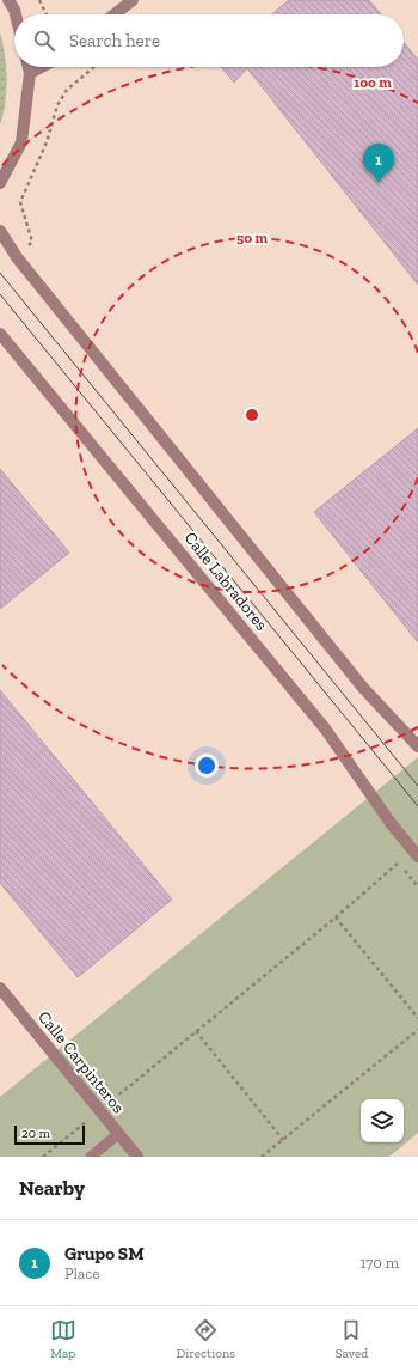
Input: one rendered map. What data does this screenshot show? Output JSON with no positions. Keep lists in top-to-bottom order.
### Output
{
  "streets": {
    "street": ["Calle Labradores", "Calle Carpinteros"]
  },
  "scale_bar": "20 m",
  "page": {
    "search": "Search here",
    "pins": "1",
    "scale": "20 m",
    "heading": "Nearby",
    "list": [
      {
        "mark": "1",
        "name": "Grupo SM",
        "note": "Place",
        "value": "170 m"
      }
    ],
    "nav": ["Map", "Directions", "Saved"]
  },
  "rings": ["100 m", "50 m"]
}
